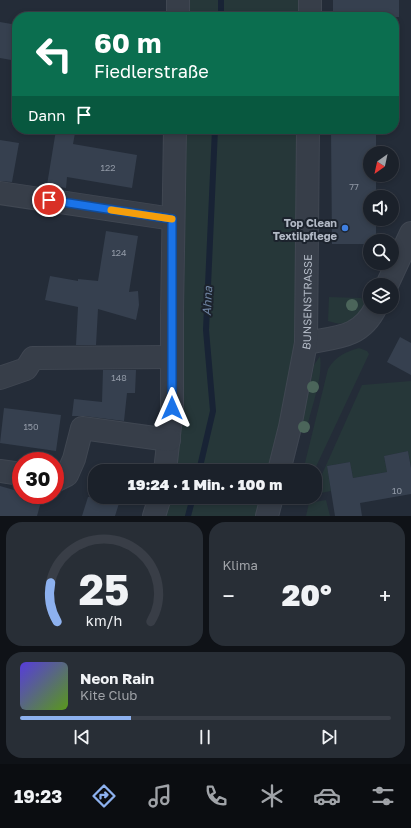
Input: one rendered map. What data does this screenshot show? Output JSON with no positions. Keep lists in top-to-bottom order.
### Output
{
  "streets": {
    "street": ["BUNSENSTRASSE"]
  },
  "water": ["Ahna"],
  "places": ["Top Clean Textilpflege"],
  "house_numbers": [
    "122",
    "77",
    "124",
    "148",
    "150",
    "10"
  ],
  "north": "bottom left",
  "page": {
    "turn": ["60 m", "Fiedlerstraße"],
    "then": "Dann",
    "limit": "30",
    "trip": "19:24 · 1 Min. · 100 m",
    "tile": "Klima",
    "heat": ["−", "20°", "+"],
    "song": ["Neon Rain", "Kite Club"],
    "tabs": "19:23",
    "gauge": ["25", "km/h"]
  }
}
